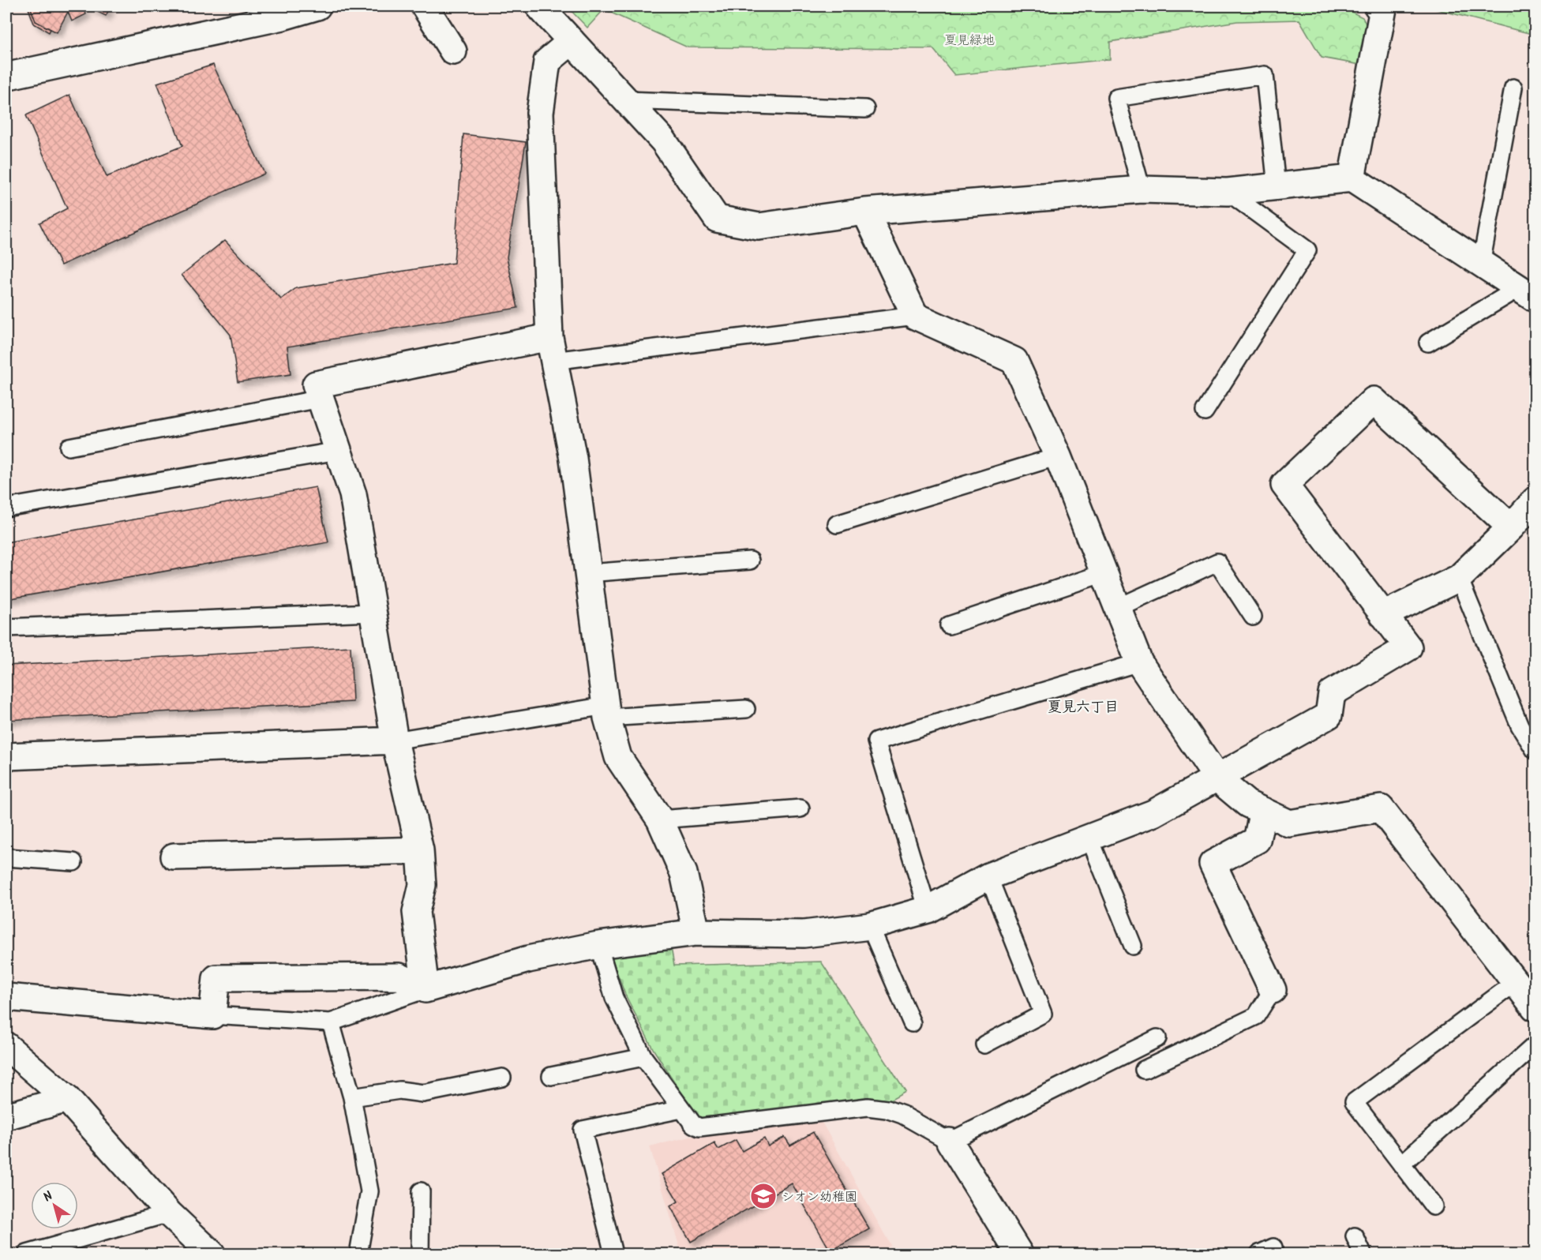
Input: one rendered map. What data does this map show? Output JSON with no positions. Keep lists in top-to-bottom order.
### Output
{
  "districts": ["夏見六丁目"],
  "parks": ["夏見緑地"],
  "places": {
    "school or university": ["シオン幼稚園"]
  },
  "north": "top left"
}
